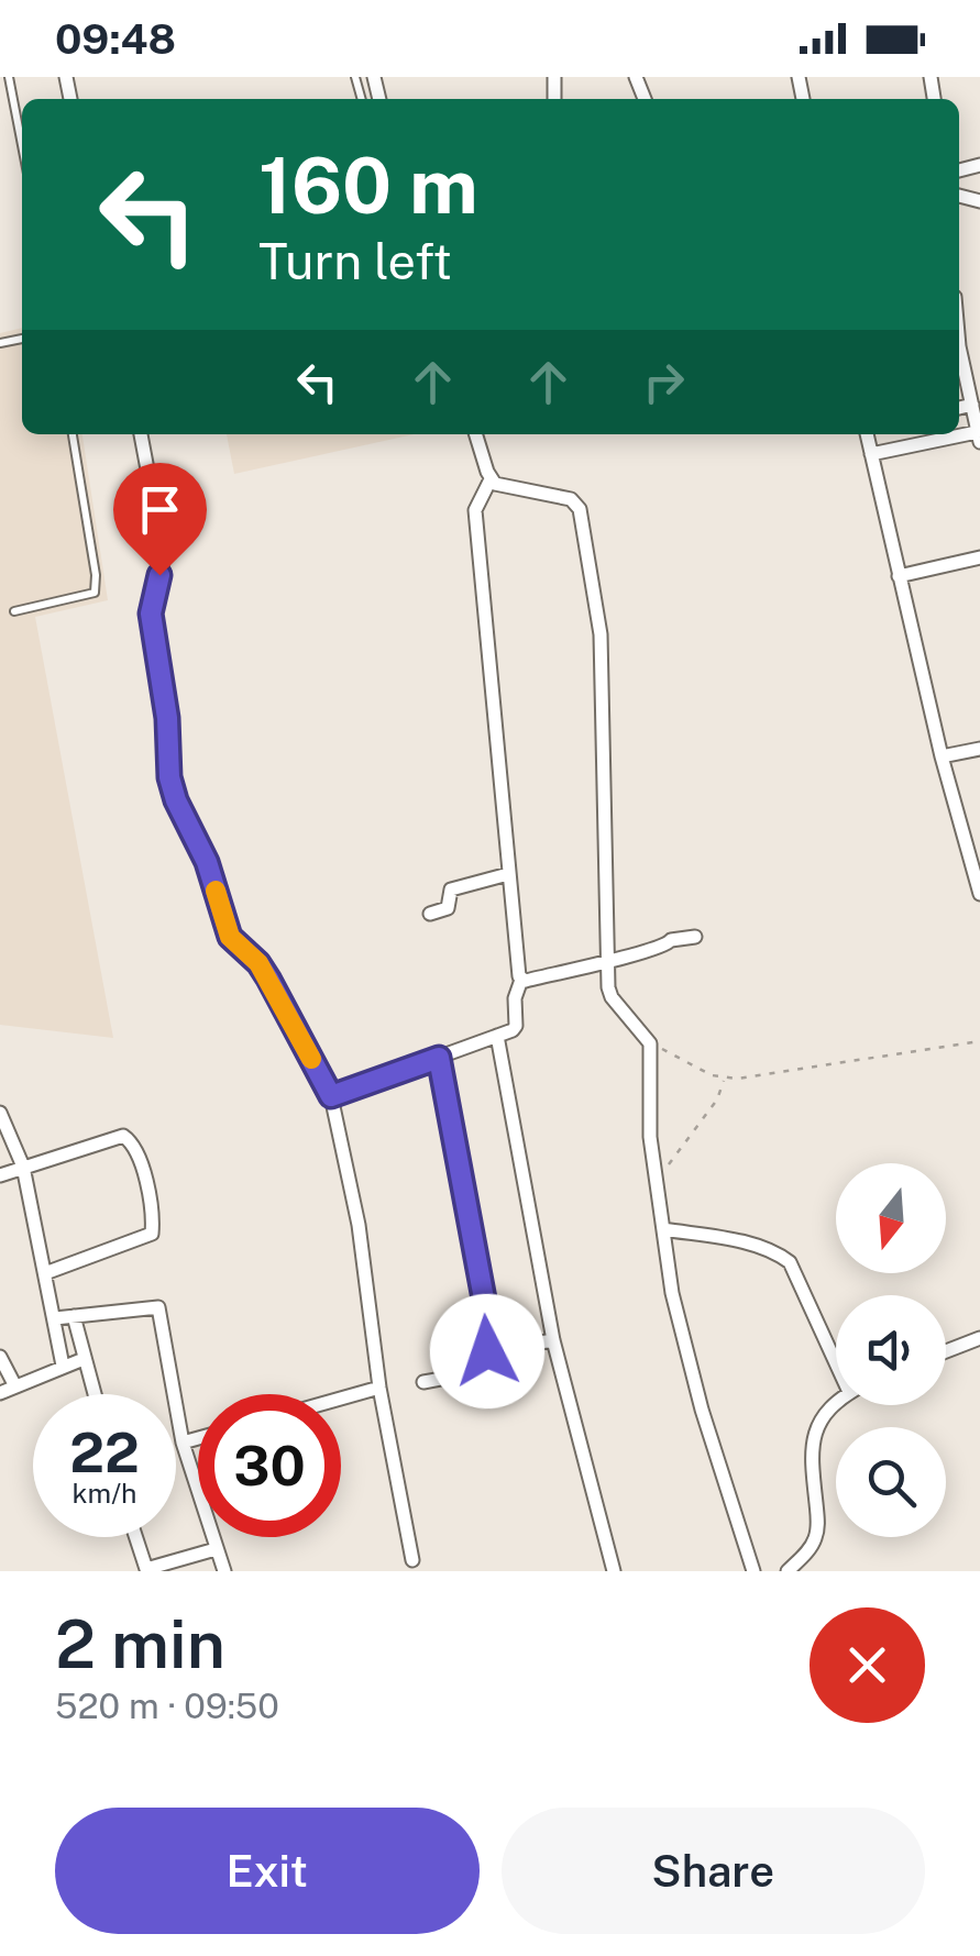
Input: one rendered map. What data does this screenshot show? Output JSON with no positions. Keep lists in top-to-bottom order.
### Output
{
  "north": "bottom",
  "page": {
    "status": "09:48",
    "turn": ["160 m", "Turn left"],
    "speed": "22 km/h",
    "limit": "30",
    "heading": ["2 min", "520 m · 09:50"],
    "buttons": ["Exit", "Share"]
  }
}
